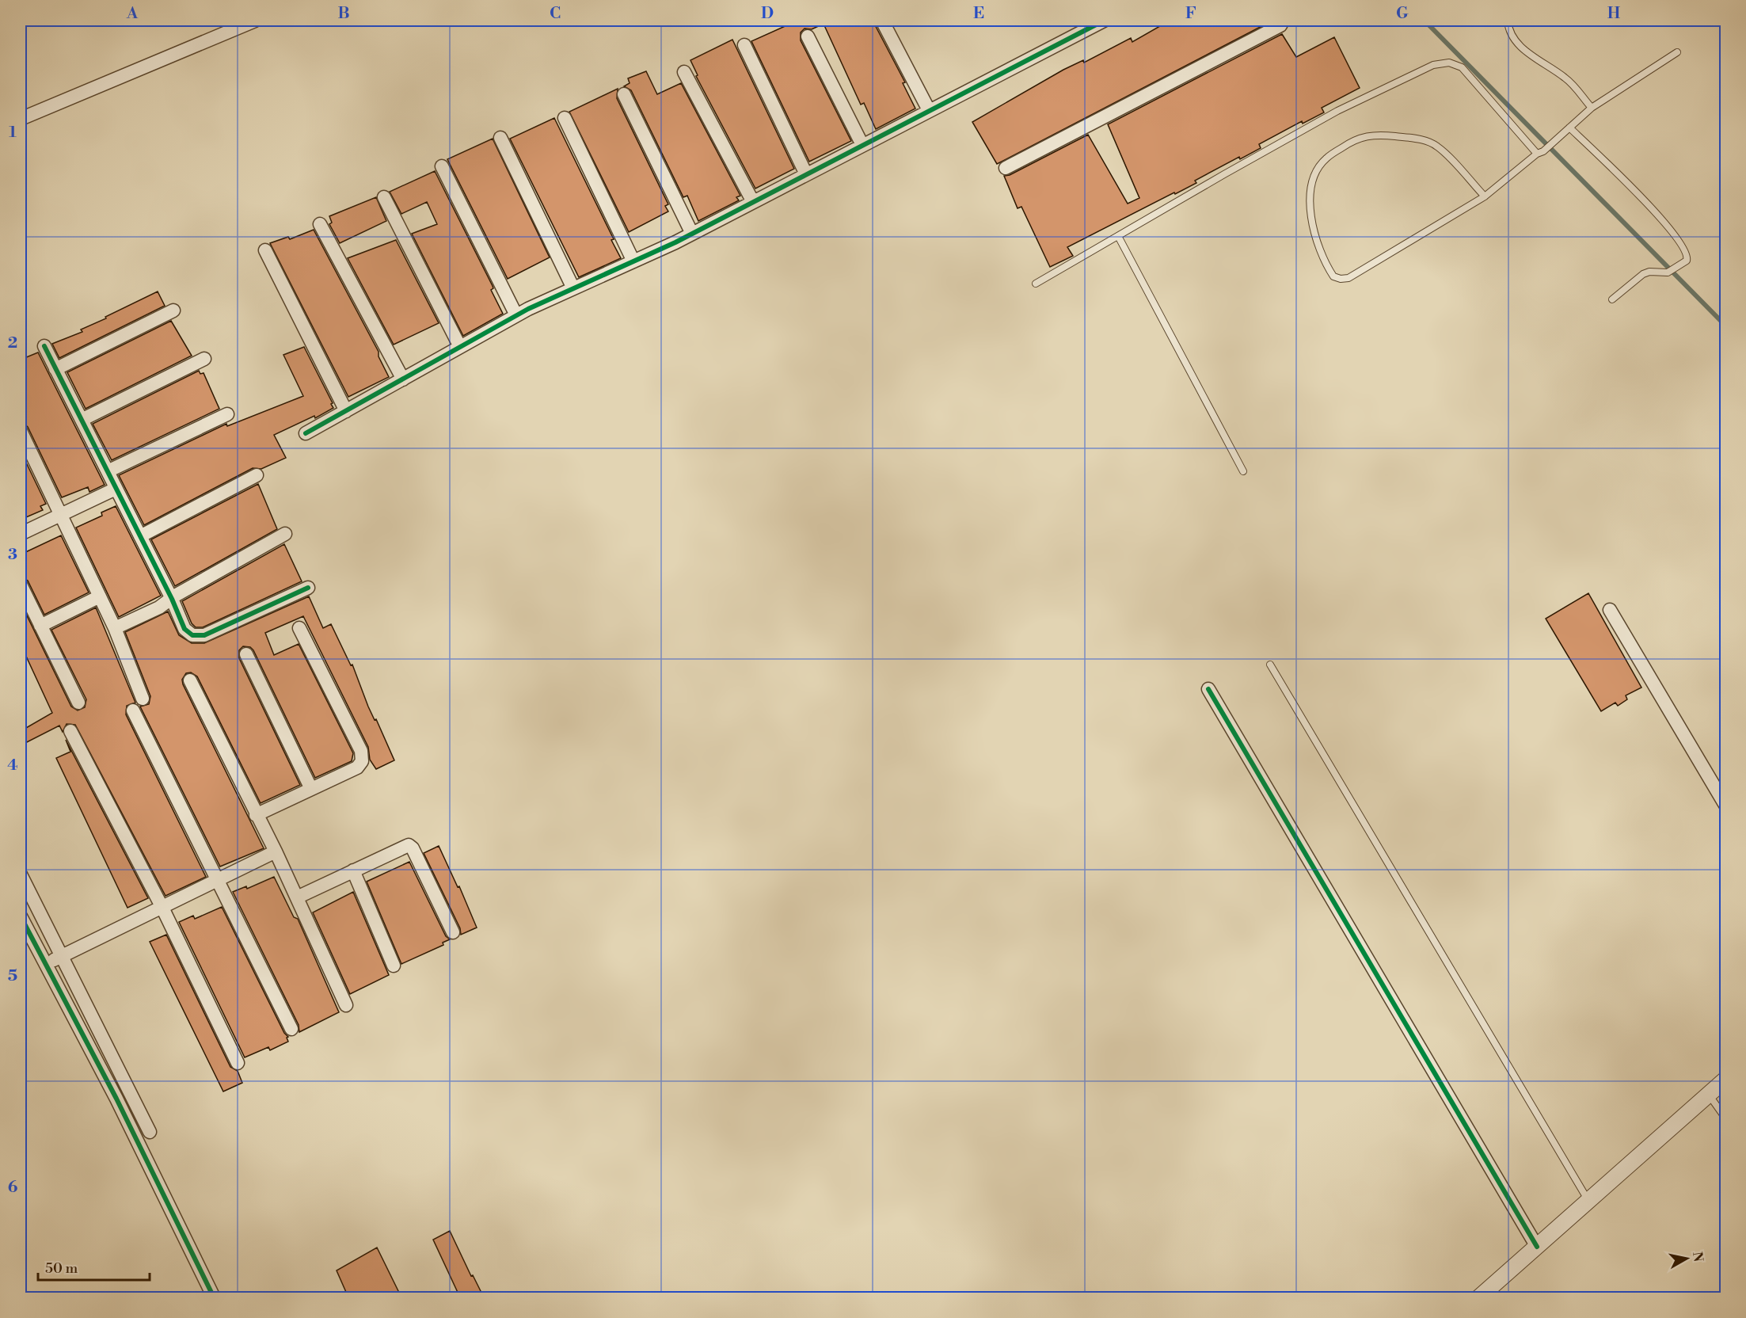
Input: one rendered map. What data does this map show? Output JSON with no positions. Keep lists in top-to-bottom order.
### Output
{
  "scale_bar": "50 m",
  "north": "right",
  "grid": {
    "columns": [
      "A",
      "B",
      "C",
      "D",
      "E",
      "F",
      "G",
      "H"
    ],
    "rows": [
      "1",
      "2",
      "3",
      "4",
      "5",
      "6"
    ]
  }
}
